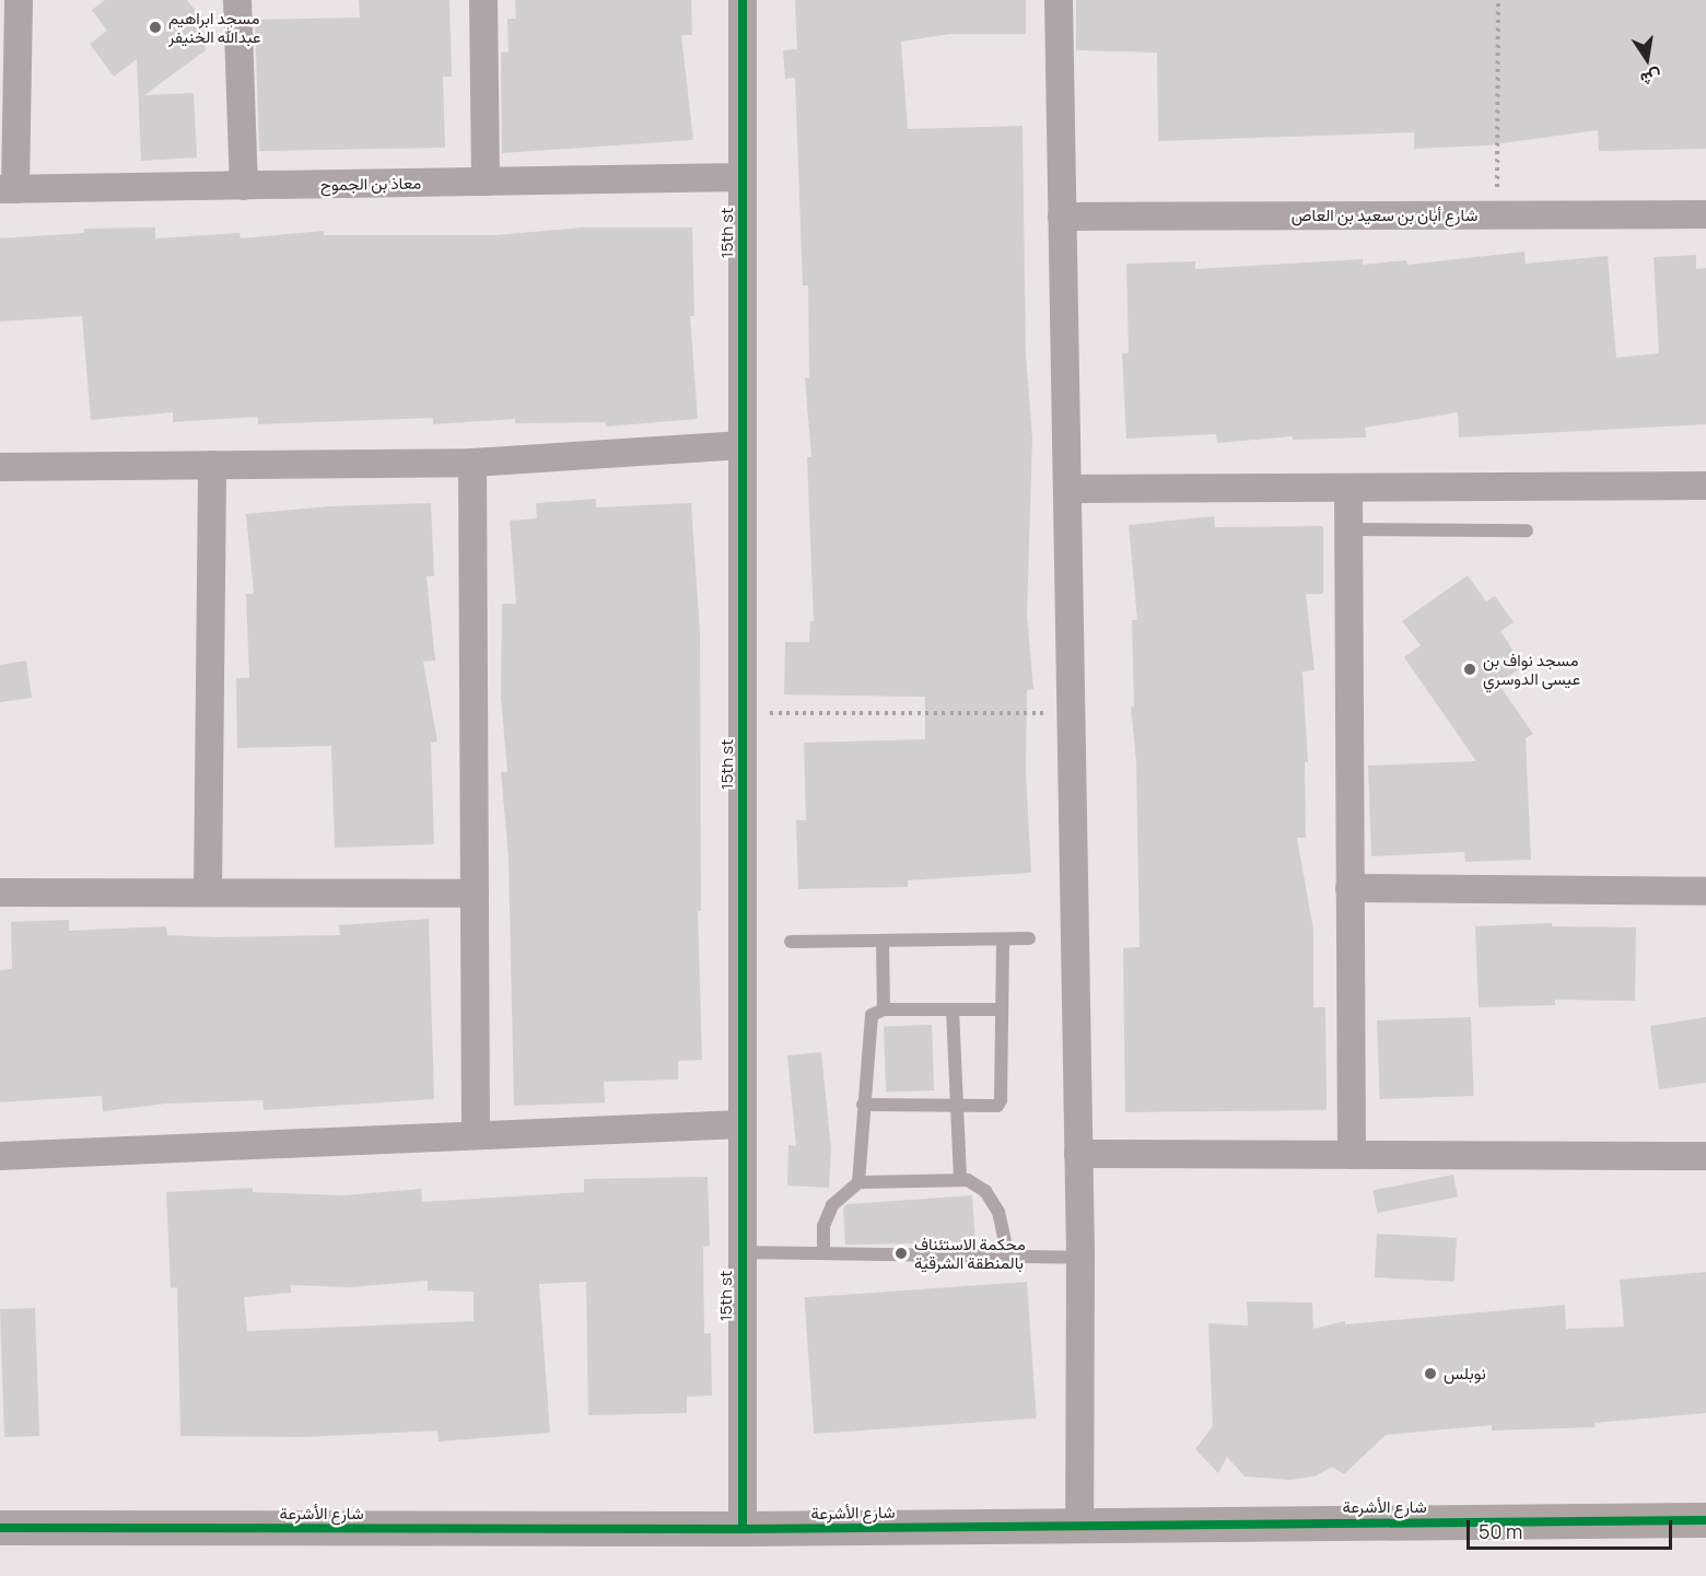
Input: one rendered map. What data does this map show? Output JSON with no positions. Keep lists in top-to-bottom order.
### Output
{
  "streets": {
    "street": [
      "معاذ بن الجموح",
      "شارع أبان بن سعيد بن العاص",
      "15th st",
      "شارع الأشرعة"
    ]
  },
  "crossings": [
    ["معاذ بن الجموح", "15th st"],
    ["15th st", "شارع الأشرعة"]
  ],
  "places": [
    "مسجد ابراهيم عبدالله الخنيفر",
    "مسجد نواف بن عيسى الدوسري",
    "محكمة الاستئناف بالمنطقة الشرقية",
    "نوبلس"
  ],
  "scale_bar": "50 m",
  "north": "bottom"
}
